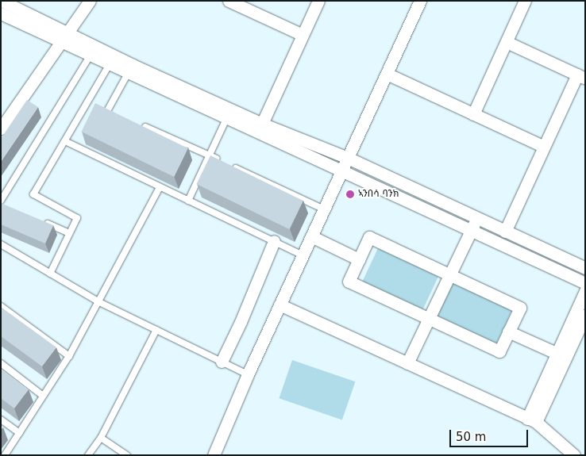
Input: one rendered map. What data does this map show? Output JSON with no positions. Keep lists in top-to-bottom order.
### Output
{
  "places": ["ኣንበሳ ባንክ"],
  "scale_bar": "50 m"
}
